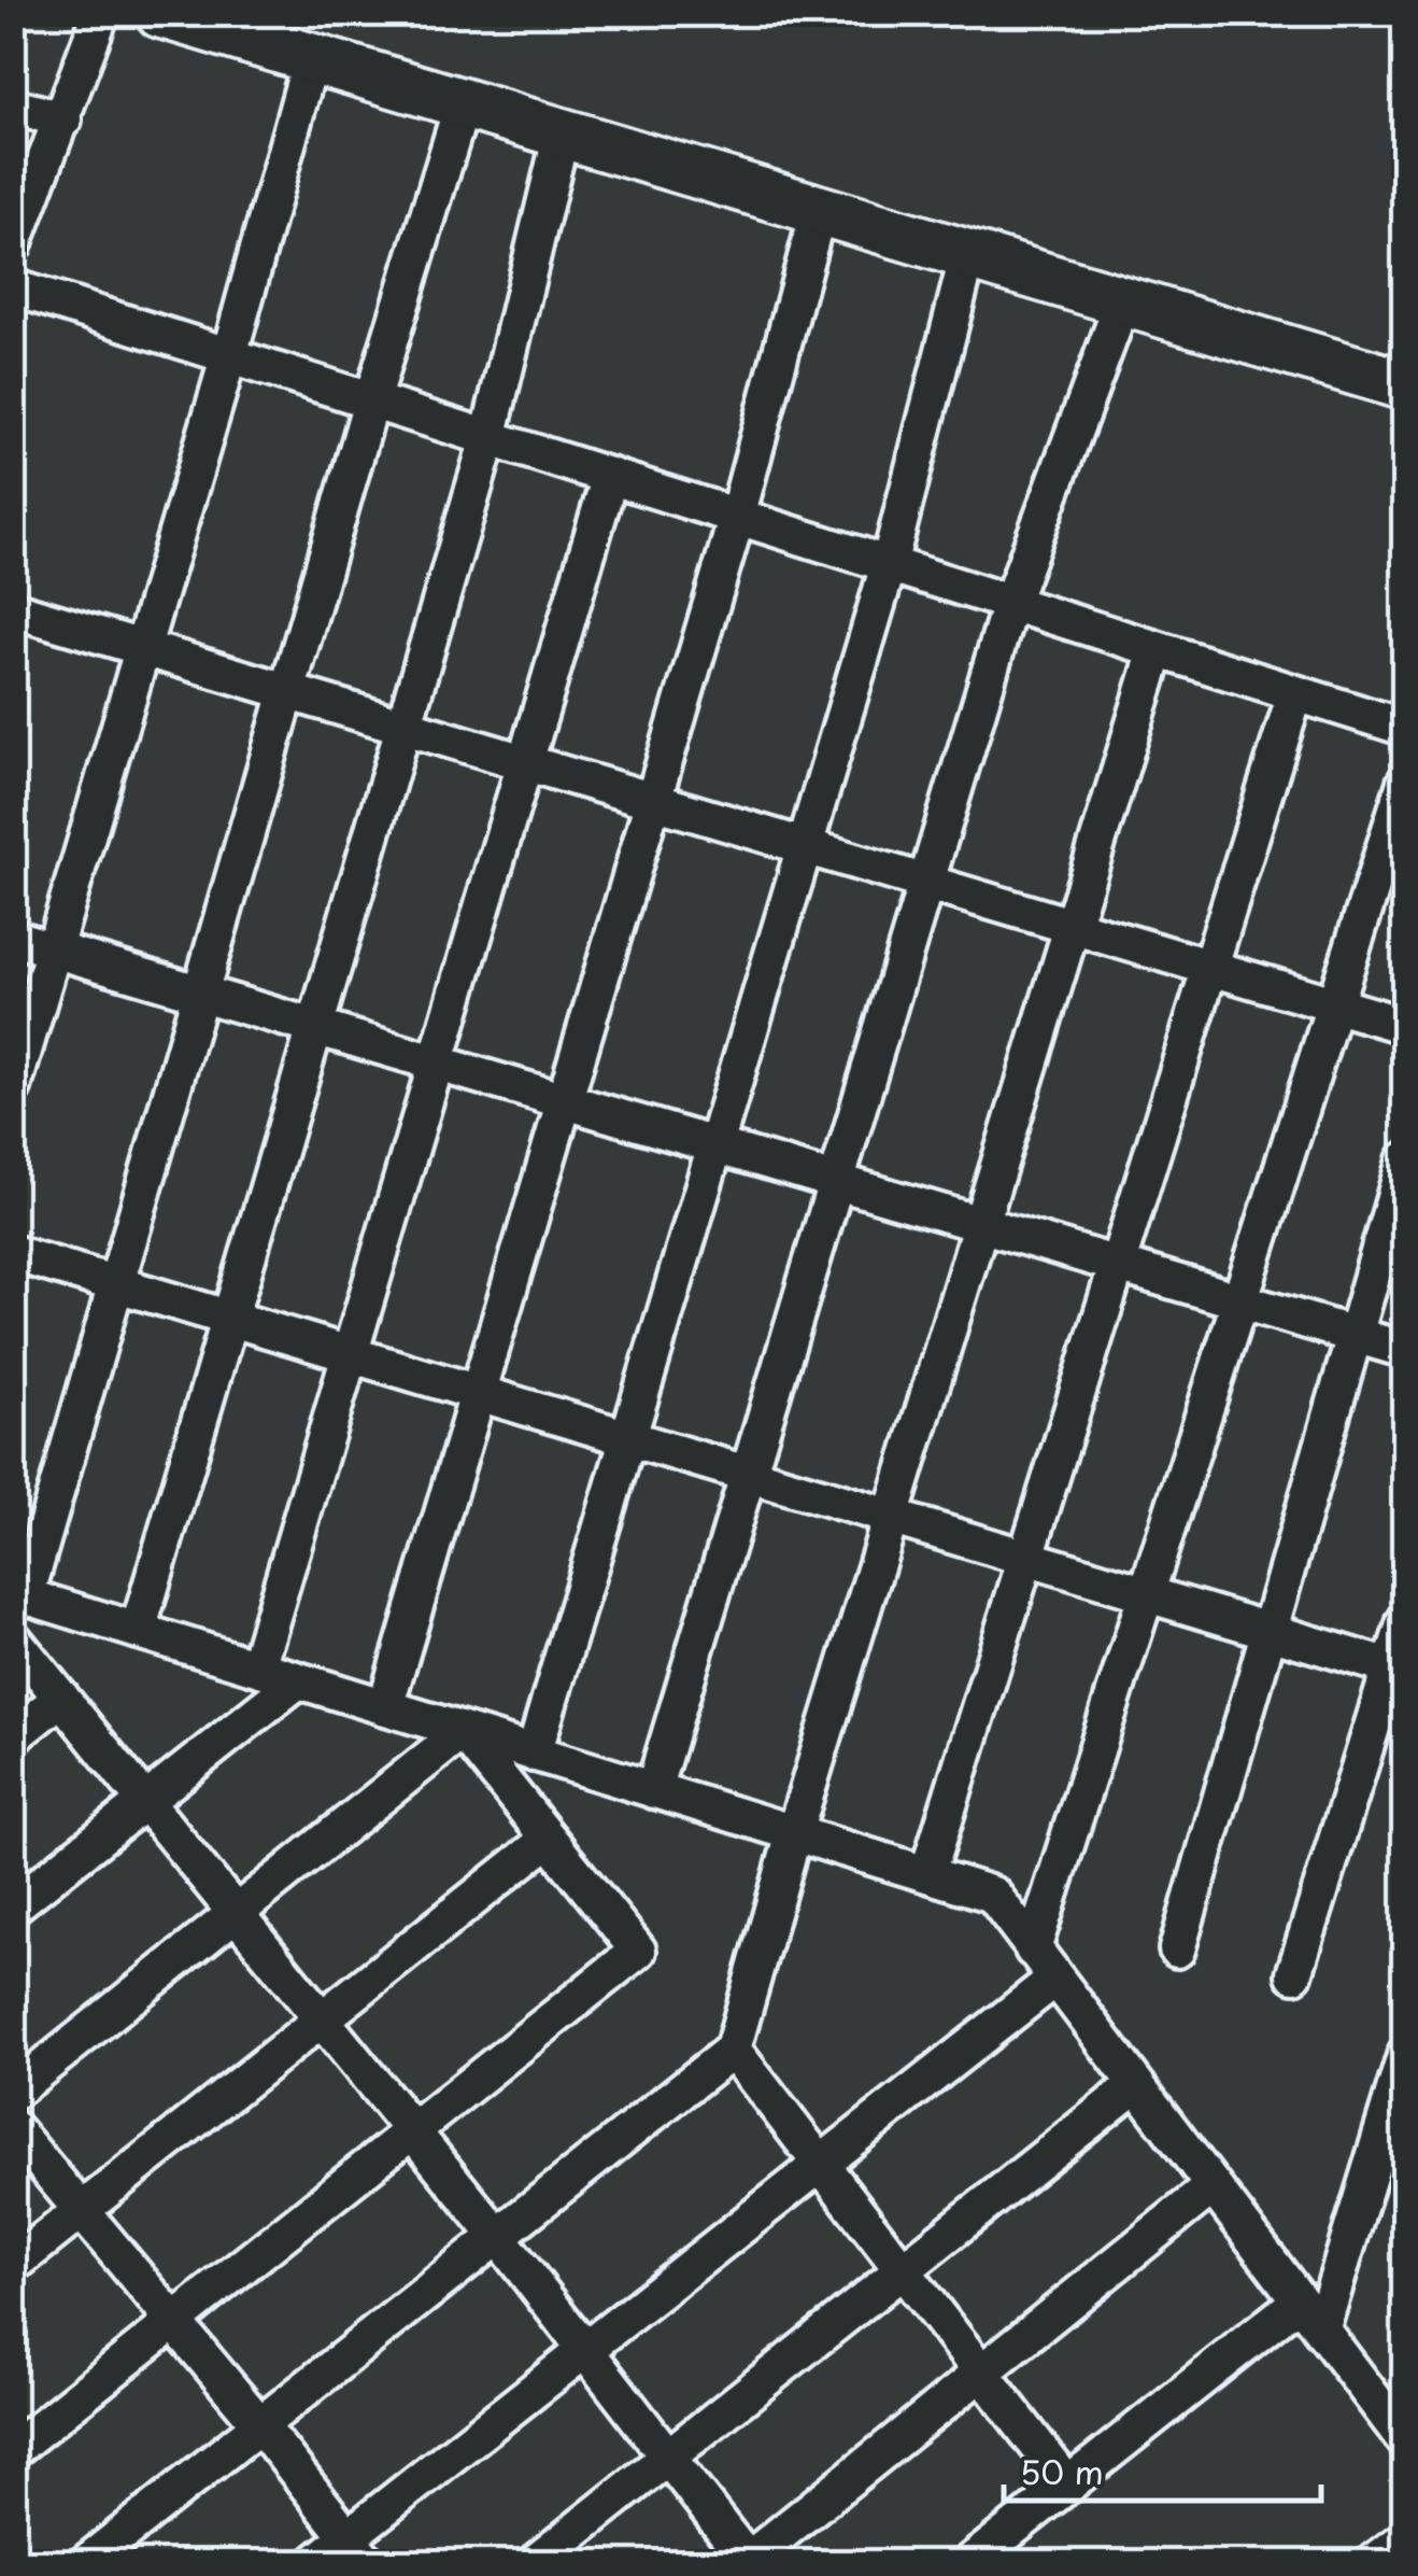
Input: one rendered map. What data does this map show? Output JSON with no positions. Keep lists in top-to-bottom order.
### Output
{
  "scale_bar": "50 m"
}
